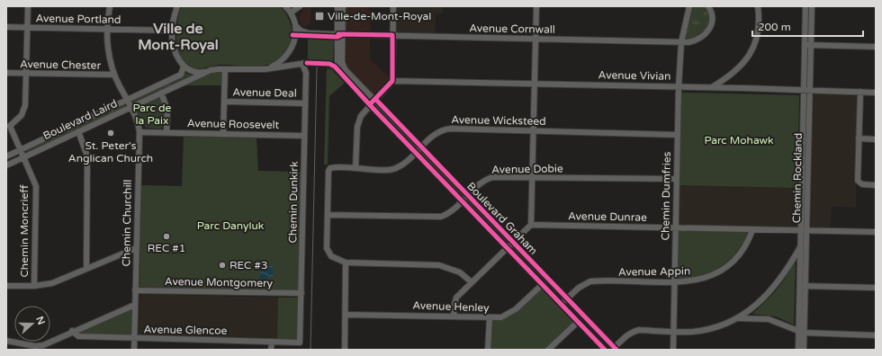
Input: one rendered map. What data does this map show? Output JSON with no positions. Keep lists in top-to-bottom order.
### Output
{
  "streets": {
    "street": [
      "Avenue Portland",
      "Avenue Cornwall",
      "Avenue Chester",
      "Avenue Vivian",
      "Avenue Deal",
      "Boulevard Laird",
      "Avenue Wicksteed",
      "Avenue Roosevelt",
      "Avenue Dobie",
      "Chemin Rockland",
      "Chemin Dumfries",
      "Chemin Dunkirk",
      "Avenue Dunrae",
      "Boulevard Graham",
      "Chemin Churchill",
      "Chemin Moncrieff",
      "Avenue Appin",
      "Avenue Montgomery",
      "Avenue Henley",
      "Avenue Glencoe"
    ]
  },
  "crossings": [
    ["Avenue Portland", "Chemin Churchill"],
    ["Avenue Cornwall", "Chemin Dumfries"],
    ["Avenue Chester", "Chemin Churchill"],
    ["Avenue Vivian", "Chemin Rockland"],
    ["Avenue Vivian", "Chemin Dumfries"],
    ["Avenue Deal", "Chemin Dunkirk"],
    ["Boulevard Laird", "Chemin Dunkirk"],
    ["Boulevard Laird", "Boulevard Graham"],
    ["Boulevard Laird", "Chemin Churchill"],
    ["Boulevard Laird", "Chemin Moncrieff"],
    ["Avenue Wicksteed", "Avenue Dobie"],
    ["Avenue Wicksteed", "Chemin Dumfries"],
    ["Avenue Wicksteed", "Boulevard Graham"],
    ["Avenue Roosevelt", "Chemin Dunkirk"],
    ["Avenue Roosevelt", "Chemin Churchill"],
    ["Avenue Dobie", "Chemin Dumfries"],
    ["Avenue Dobie", "Boulevard Graham"],
    ["Chemin Rockland", "Avenue Dunrae"],
    ["Chemin Dumfries", "Avenue Dunrae"],
    ["Chemin Dumfries", "Avenue Appin"],
    ["Chemin Dunkirk", "Avenue Montgomery"],
    ["Chemin Dunkirk", "Avenue Glencoe"],
    ["Avenue Dunrae", "Avenue Appin"],
    ["Boulevard Graham", "Avenue Appin"],
    ["Boulevard Graham", "Avenue Henley"],
    ["Chemin Churchill", "Avenue Montgomery"],
    ["Chemin Churchill", "Avenue Glencoe"]
  ],
  "districts": ["Ville de Mont-Royal"],
  "parks": ["Parc de la Paix", "Parc Mohawk", "Parc Danyluk"],
  "places": {
    "transit": ["Ville-de-Mont-Royal"],
    "other": ["St. Peter's Anglican Church", "REC #1", "REC #3"]
  },
  "scale_bar": "200 m",
  "north": "right"
}
